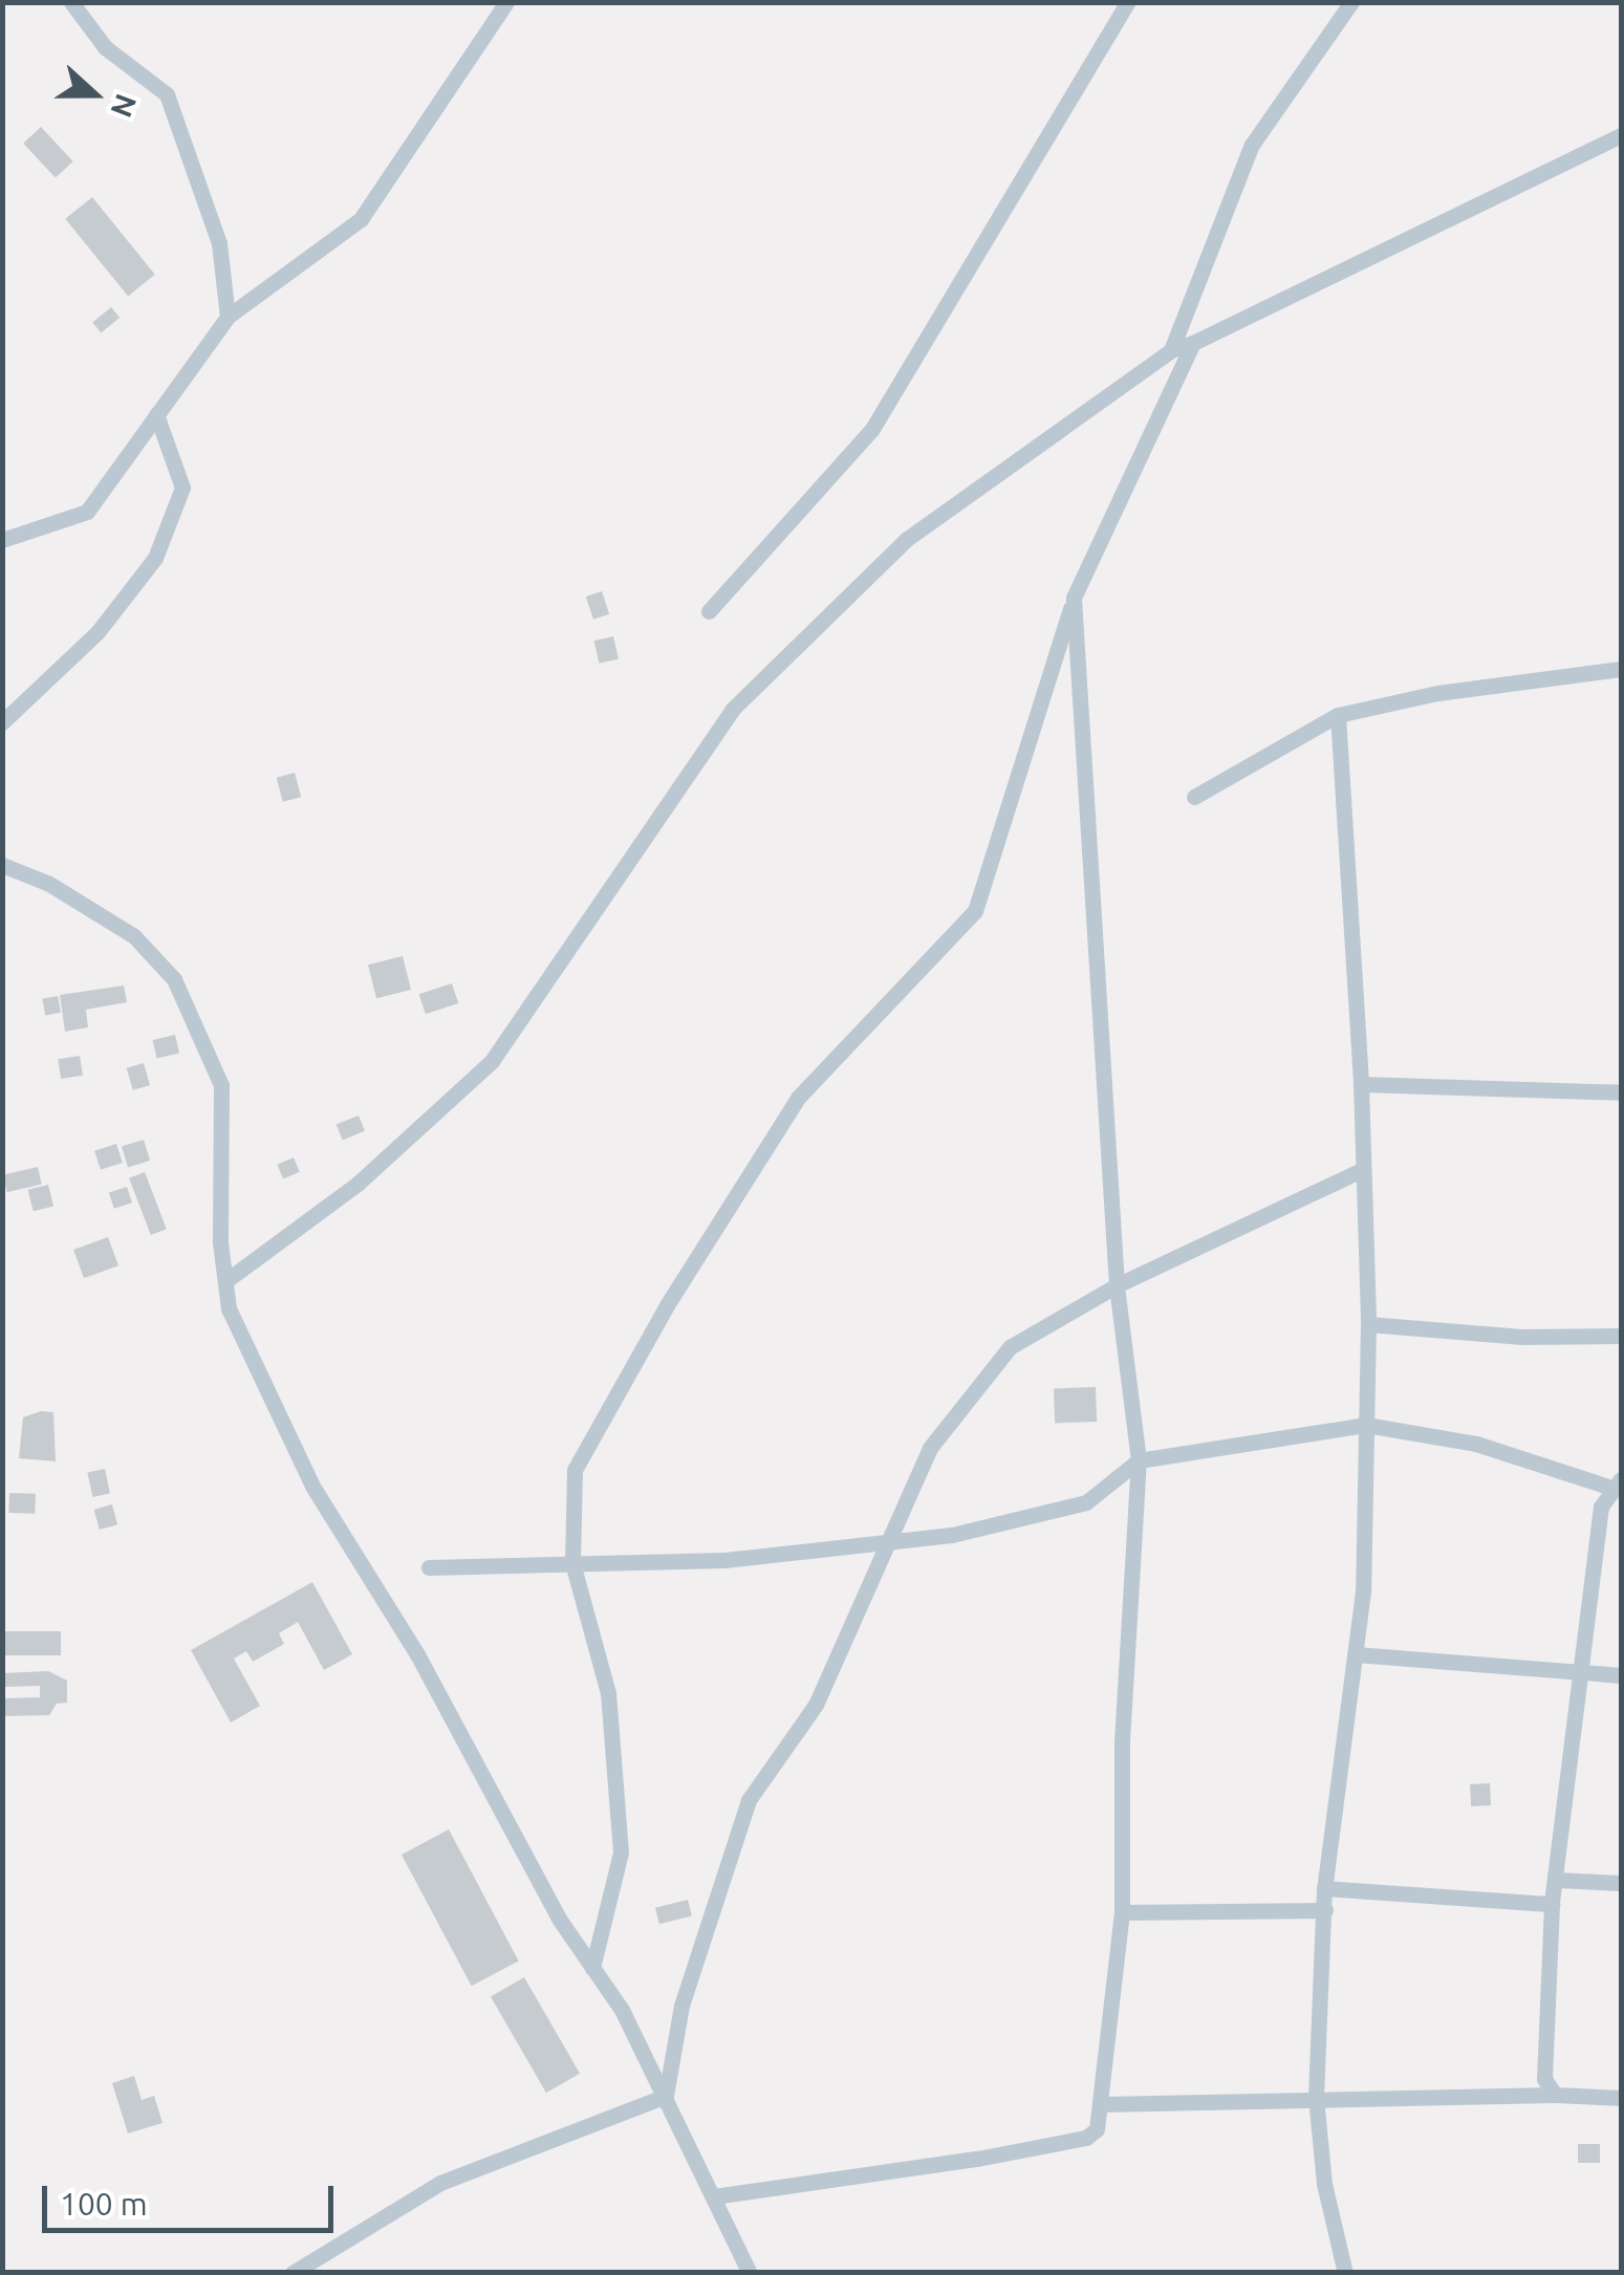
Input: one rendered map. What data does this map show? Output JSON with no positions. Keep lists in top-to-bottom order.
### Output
{
  "scale_bar": "100 m",
  "north": "right"
}
